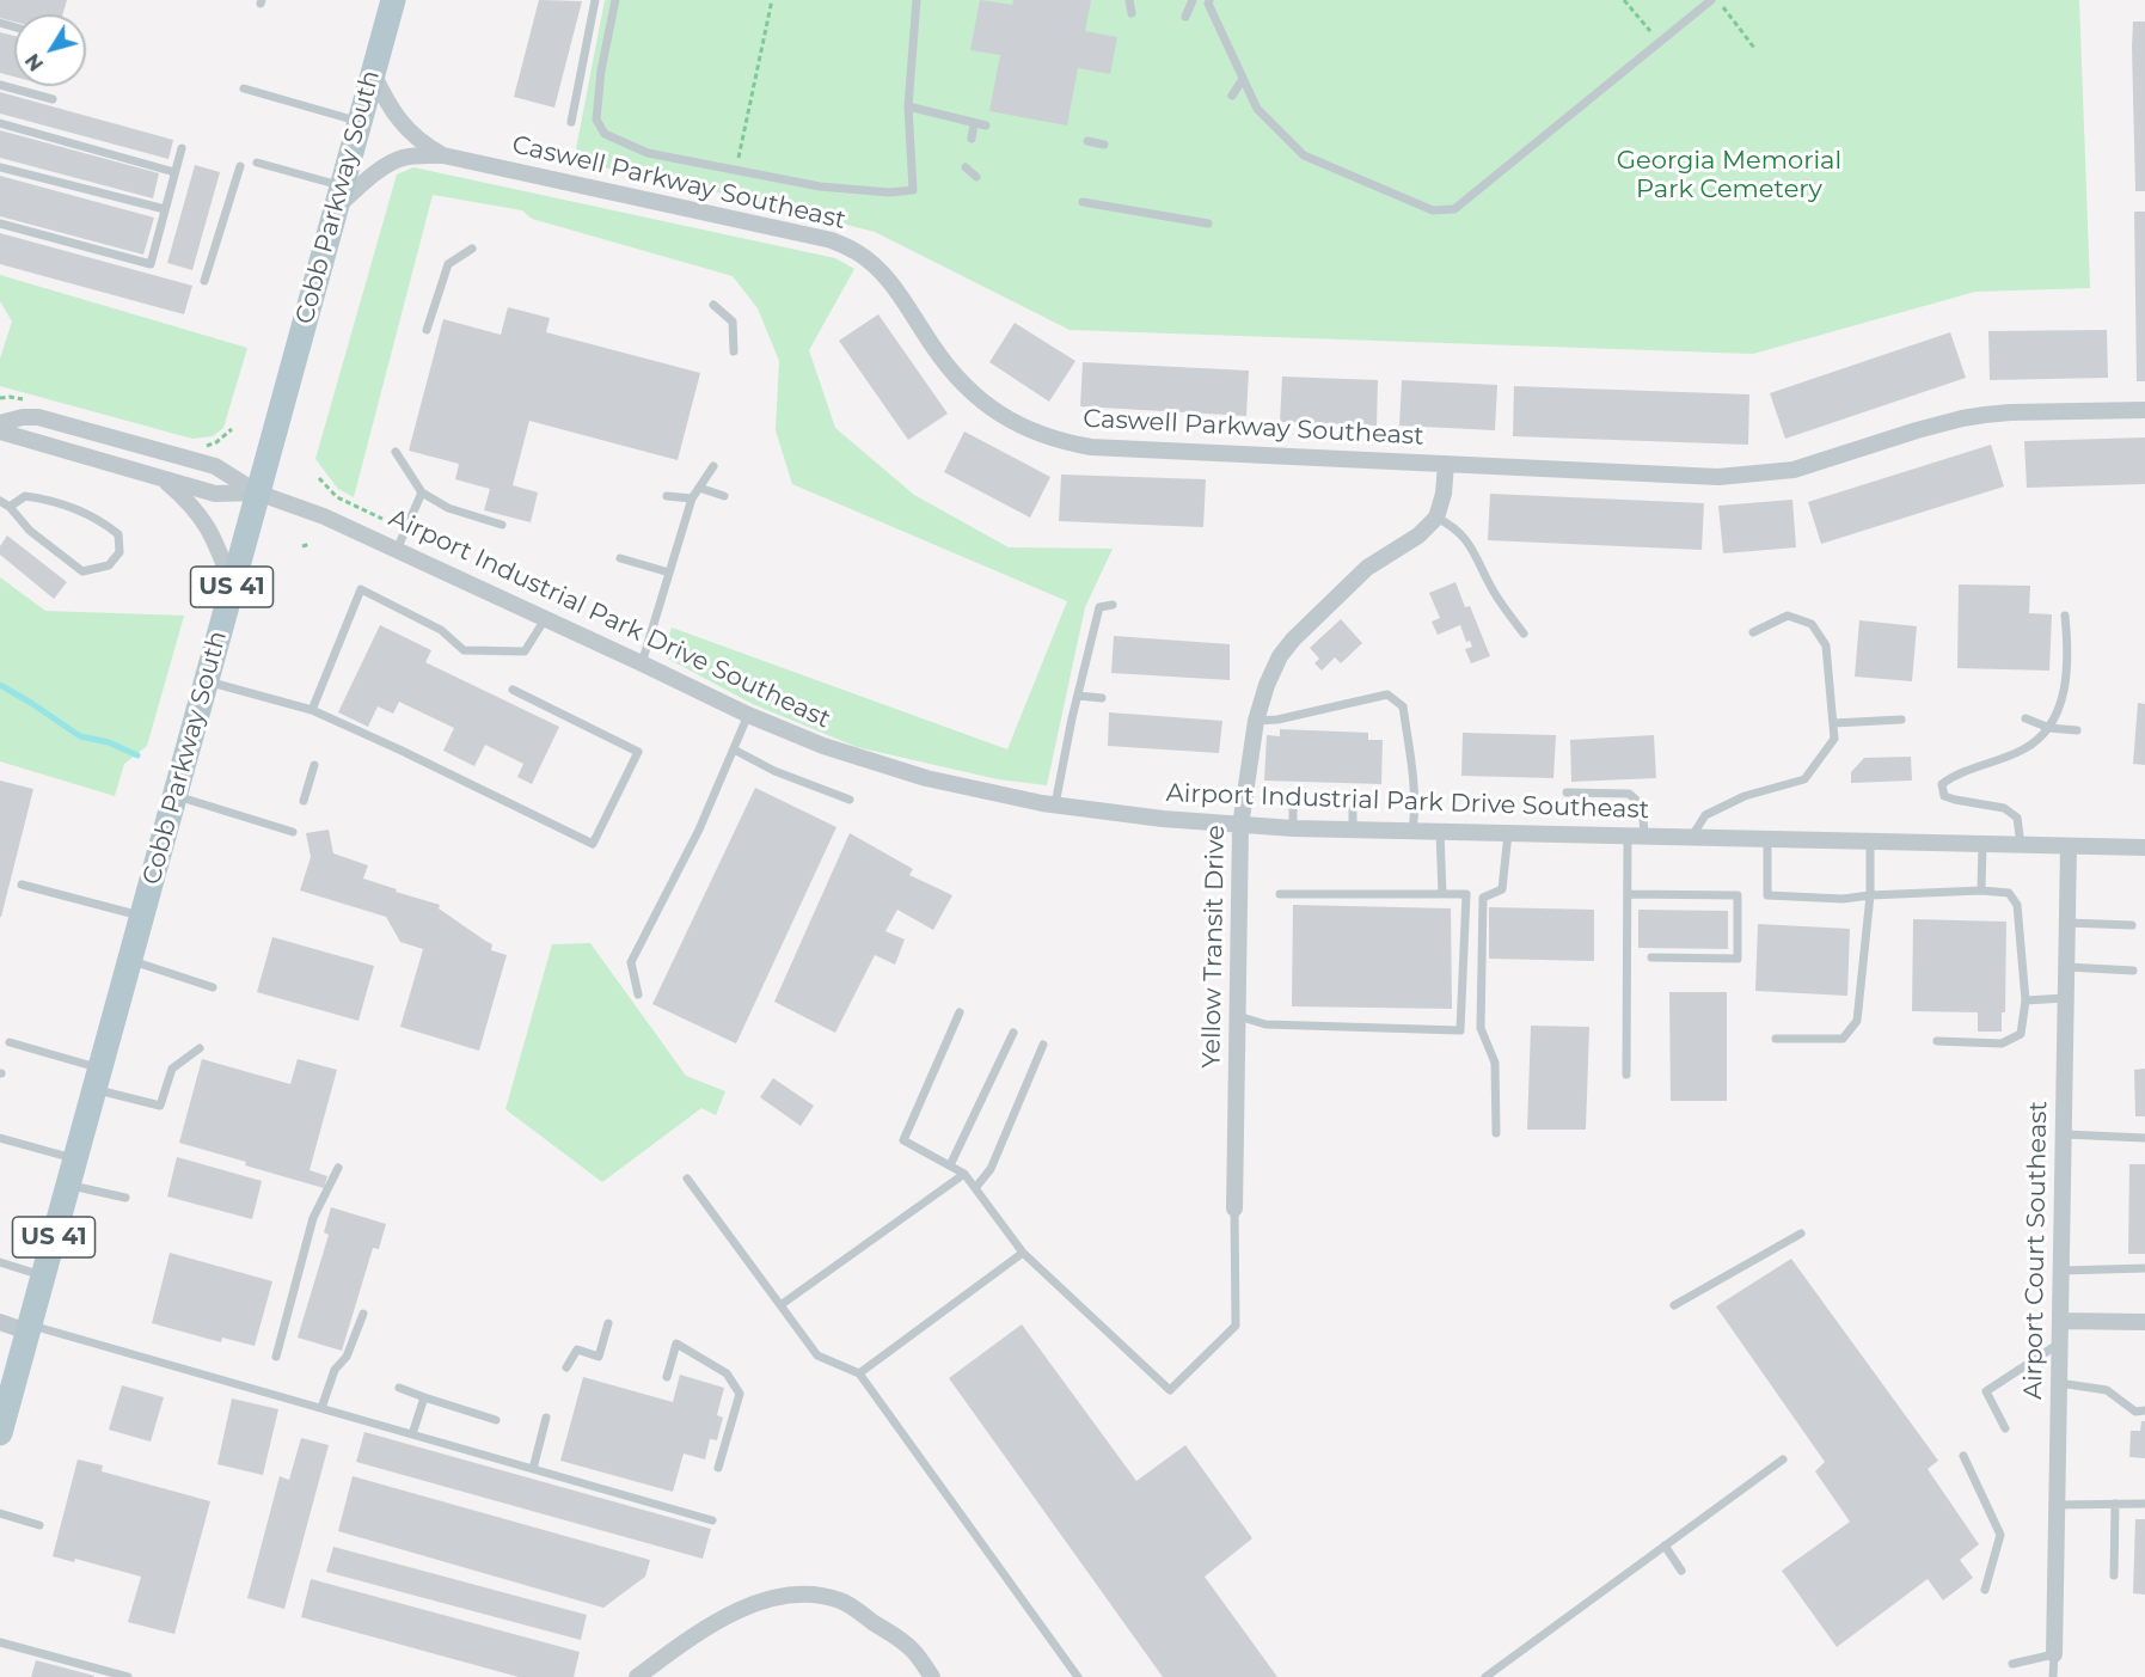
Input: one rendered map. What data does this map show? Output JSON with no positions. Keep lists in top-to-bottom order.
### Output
{
  "streets": {
    "main road": ["Cobb Parkway South", "US 41"],
    "street": [
      "Caswell Parkway Southeast",
      "Airport Industrial Park Drive Southeast",
      "Yellow Transit Drive",
      "Airport Court Southeast"
    ]
  },
  "crossings": [
    ["Caswell Parkway Southeast", "Cobb Parkway South"],
    ["Cobb Parkway South", "Airport Industrial Park Drive Southeast"],
    ["Airport Industrial Park Drive Southeast", "Yellow Transit Drive"],
    ["Airport Industrial Park Drive Southeast", "Airport Court Southeast"]
  ],
  "parks": ["Georgia Memorial Park Cemetery"],
  "north": "bottom left"
}
